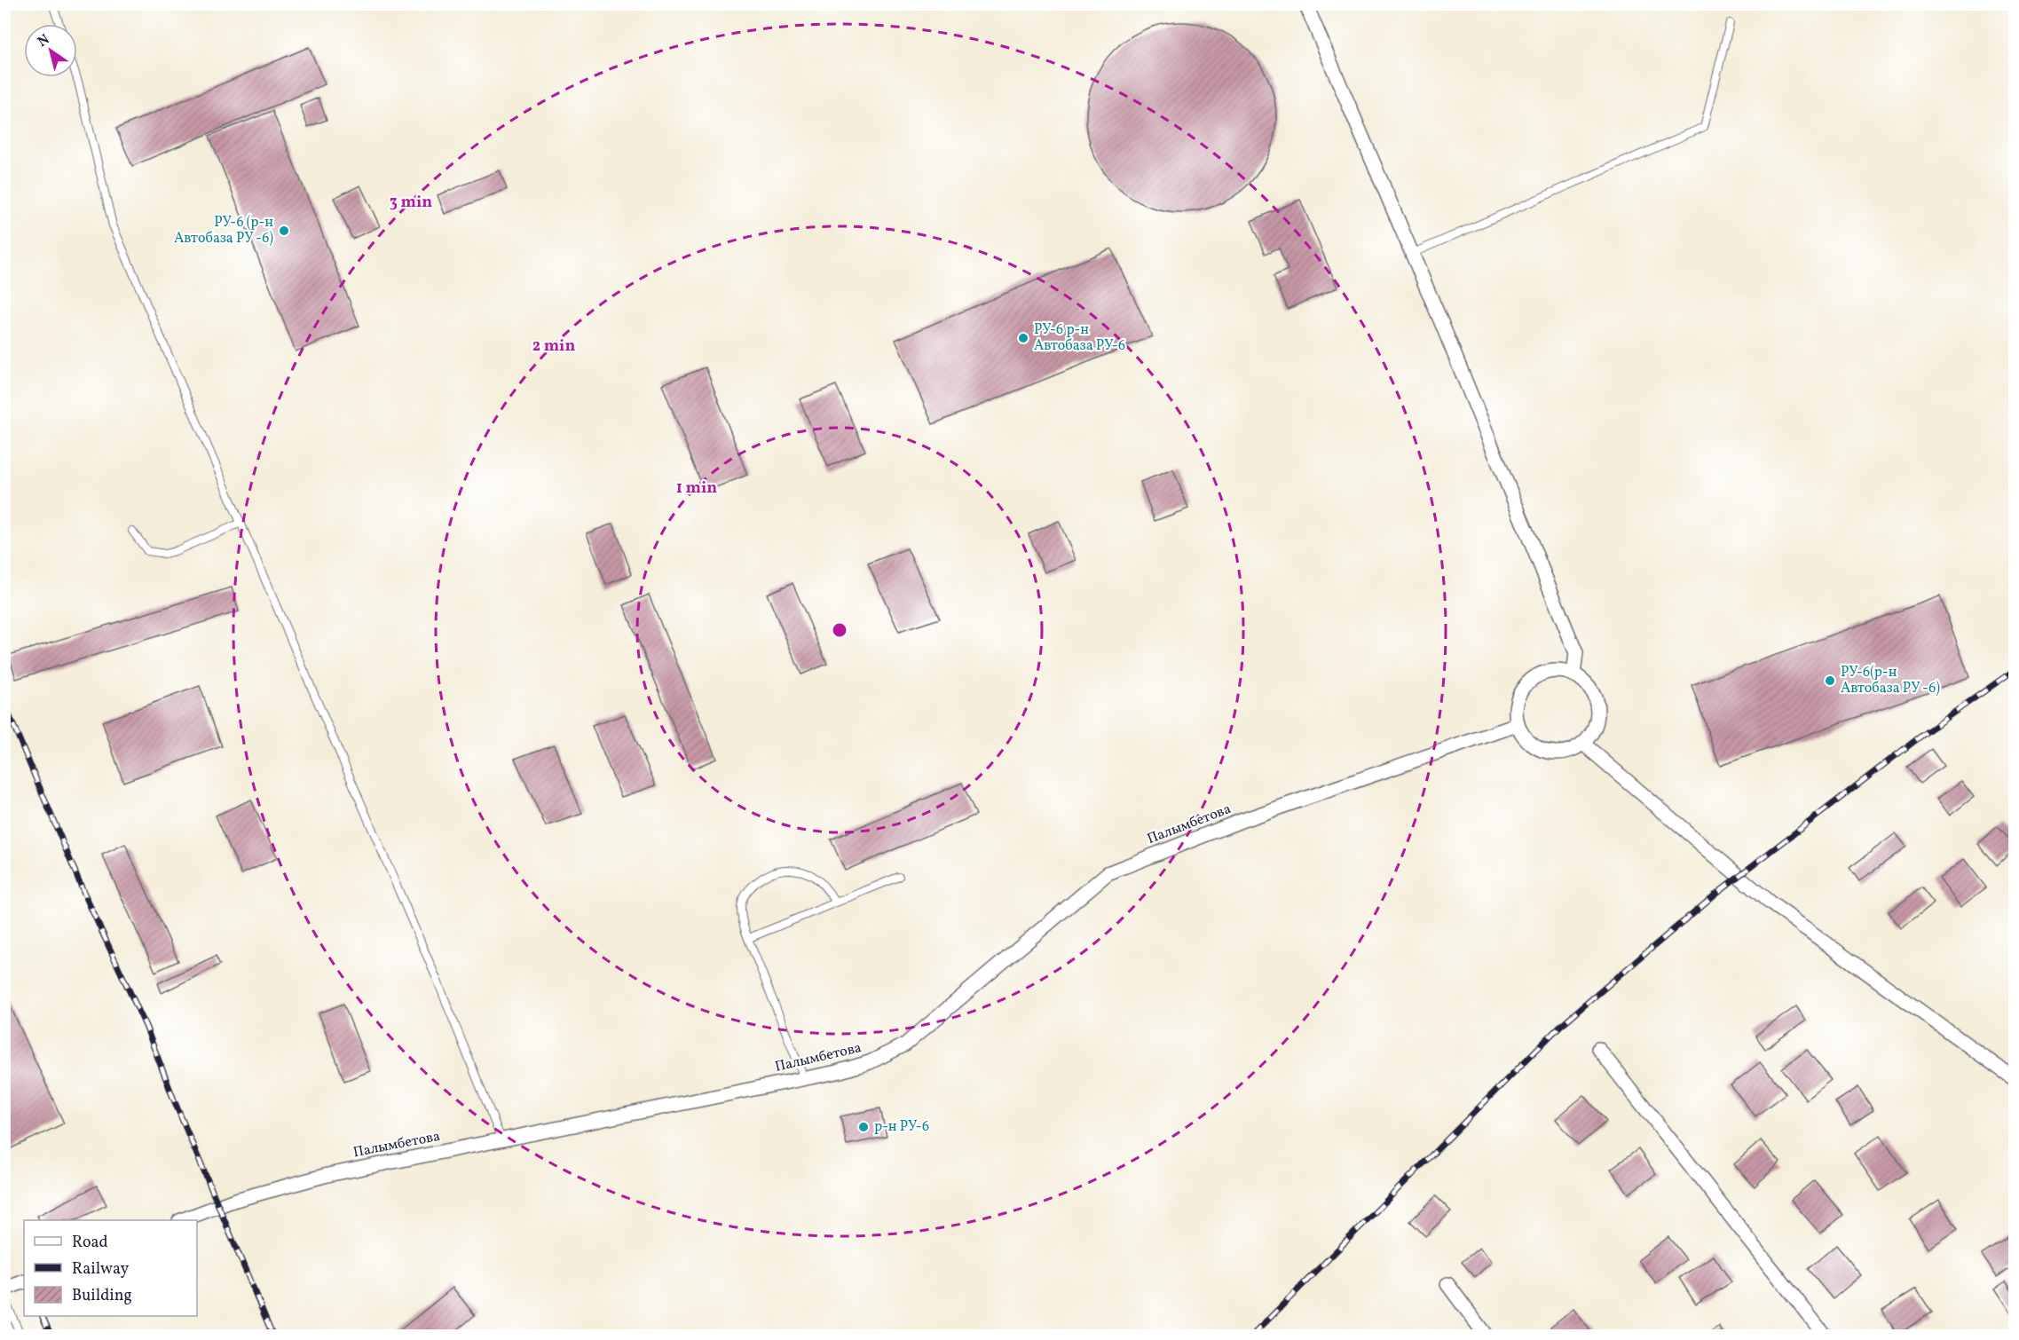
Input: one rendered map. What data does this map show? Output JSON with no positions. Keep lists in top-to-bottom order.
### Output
{
  "streets": {
    "street": ["Палымбетова"]
  },
  "places": [
    "РУ-6 (р-н Автобаза РУ -6)",
    "РУ-6 р-н Автобаза РУ-6",
    "РУ-6(р-н Автобаза РУ -6)",
    "р-н РУ-6"
  ],
  "legend": ["Road", "Railway", "Building"],
  "north": "top left",
  "rings": ["3 min", "2 min", "1 min"]
}
